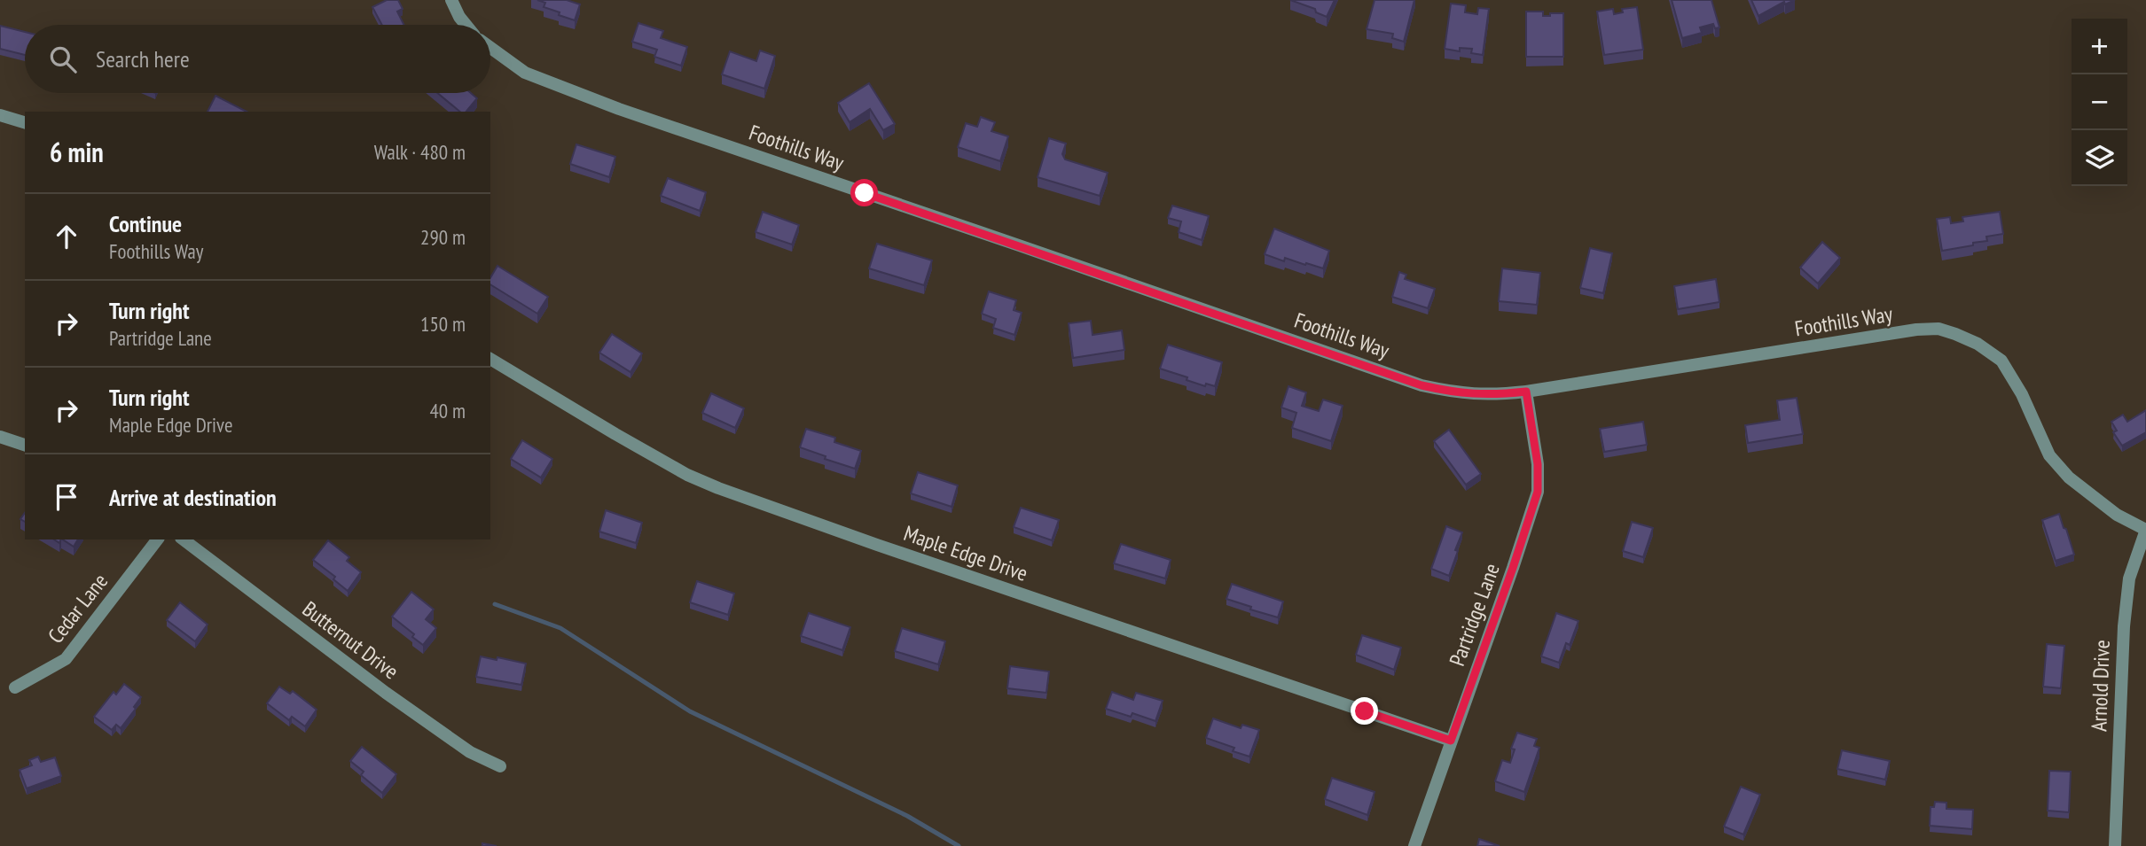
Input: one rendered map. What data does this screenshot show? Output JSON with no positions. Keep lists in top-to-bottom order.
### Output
{
  "streets": {
    "street": [
      "Foothills Way",
      "Maple Edge Drive",
      "Cedar Lane",
      "Partridge Lane",
      "Butternut Drive",
      "Arnold Drive"
    ]
  },
  "crossings": [
    ["Foothills Way", "Partridge Lane"],
    ["Foothills Way", "Arnold Drive"],
    ["Maple Edge Drive", "Partridge Lane"]
  ],
  "page": {
    "map_buttons": ["+", "−"],
    "search": "Search here",
    "heading": ["6 min", "Walk · 480 m"],
    "list": [
      ["Continue", "Foothills Way", "290 m"],
      ["Turn right", "Partridge Lane", "150 m"],
      ["Turn right", "Maple Edge Drive", "40 m"],
      "Arrive at destination"
    ]
  }
}
